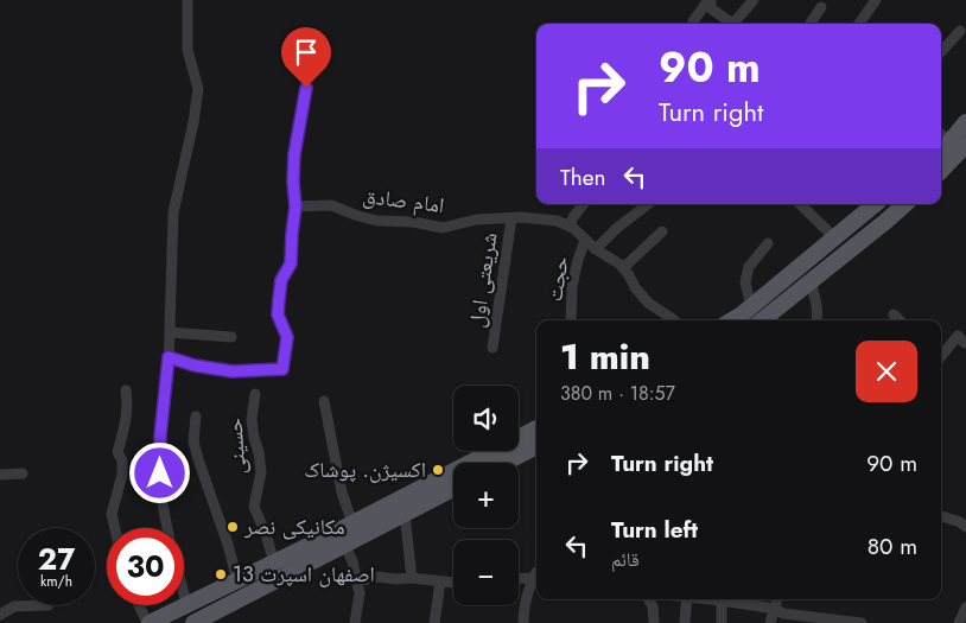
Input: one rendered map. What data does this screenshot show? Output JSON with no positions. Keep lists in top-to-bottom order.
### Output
{
  "streets": {
    "street": [
      "امام صادق",
      "حجت",
      "شریعتی اول",
      "حسینی"
    ]
  },
  "crossings": [
    ["امام صادق", "حجت"],
    ["امام صادق", "شریعتی اول"]
  ],
  "places": ["اکسیژن. پوشاک", "مکانیکی نصر", "اصفهان اسپرت 13"],
  "page": {
    "turn": ["90 m", "Turn right"],
    "then": "Then",
    "heading": ["1 min", "380 m · 18:57"],
    "map_buttons": ["+", "−"],
    "list": [
      {
        "name": "Turn right",
        "value": "90 m"
      },
      {
        "name": "Turn left",
        "note": "قائم",
        "value": "80 m"
      }
    ],
    "speed": "27 km/h",
    "limit": "30"
  }
}
